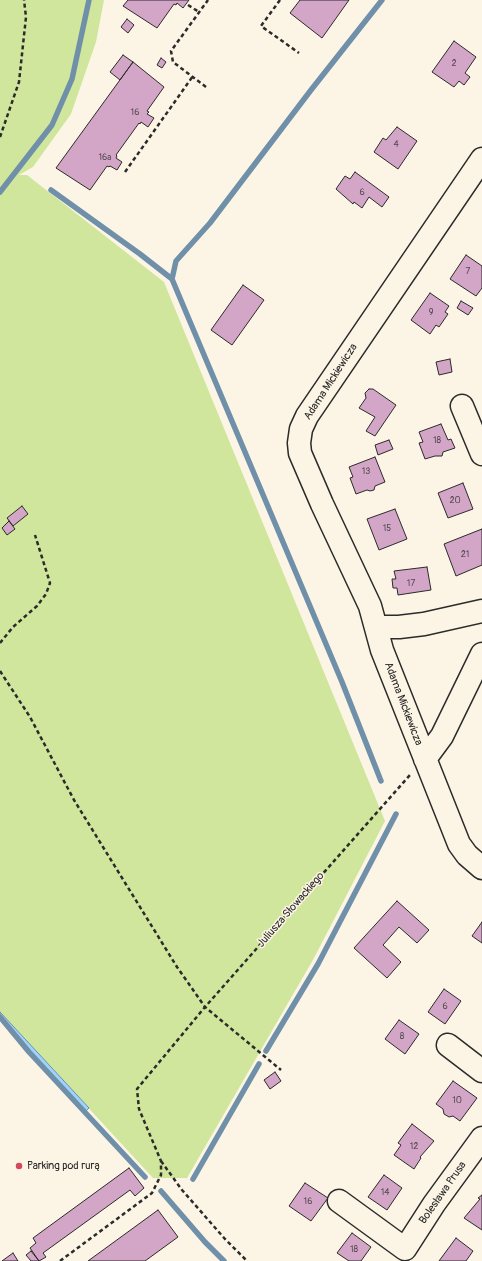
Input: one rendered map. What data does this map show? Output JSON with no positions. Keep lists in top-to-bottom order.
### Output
{
  "streets": {
    "street": ["Adama Mickiewicza", "Bolesława Prusa"],
    "path": ["Juliusza Słowackiego"]
  },
  "crossings": [
    ["Adama Mickiewicza", "Juliusza Słowackiego"]
  ],
  "places": ["Parking pod rurą"],
  "house_numbers": [
    "2",
    "16",
    "4",
    "16a",
    "6",
    "7",
    "9",
    "18",
    "13",
    "20",
    "15",
    "21",
    "17",
    "6",
    "8",
    "10",
    "12",
    "14",
    "16",
    "18"
  ]
}
